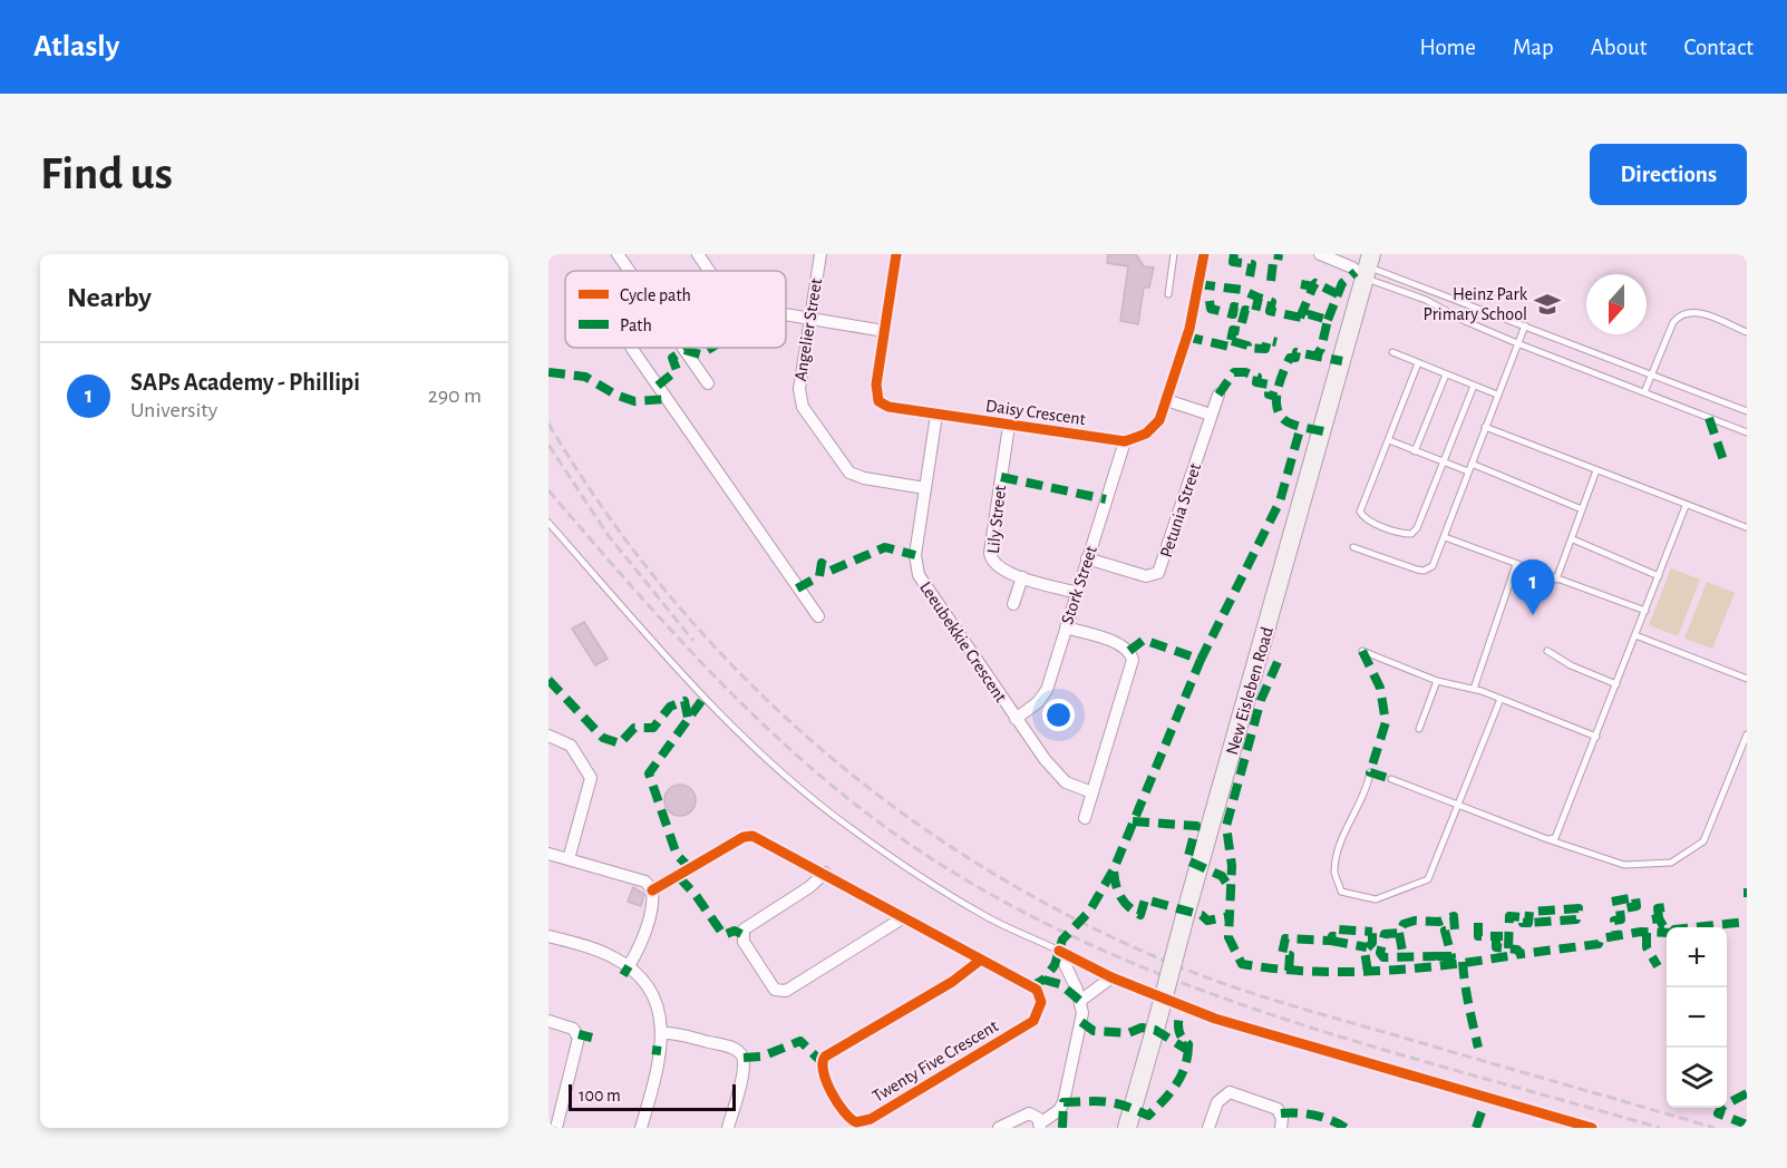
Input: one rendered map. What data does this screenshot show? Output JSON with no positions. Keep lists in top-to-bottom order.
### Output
{
  "streets": {
    "main road": ["New Eisleben Road"],
    "street": [
      "Angelier Street",
      "Daisy Crescent",
      "Petunia Street",
      "Lily Street",
      "Stork Street",
      "Leeubekkie Crescent",
      "Twenty Five Crescent"
    ]
  },
  "crossings": [
    ["Angelier Street", "Leeubekkie Crescent"],
    ["Daisy Crescent", "Lily Street"],
    ["Daisy Crescent", "Stork Street"],
    ["Daisy Crescent", "Leeubekkie Crescent"],
    ["Petunia Street", "Stork Street"],
    ["Lily Street", "Stork Street"],
    ["Stork Street", "Leeubekkie Crescent"]
  ],
  "places": {
    "school or university": ["Heinz Park Primary School"]
  },
  "legend": ["Cycle path", "Path"],
  "scale_bar": "100 m",
  "north": "bottom",
  "page": {
    "header": "Atlasly",
    "nav": [
      "Home",
      "Map",
      "About",
      "Contact"
    ],
    "buttons": "Directions",
    "title": "Find us",
    "heading": "Nearby",
    "list": [
      {
        "mark": "1",
        "name": "SAPs Academy - Phillipi",
        "note": "University",
        "value": "290 m"
      }
    ],
    "pins": "1",
    "map_buttons": ["+", "−"],
    "scale": "100 m"
  }
}
